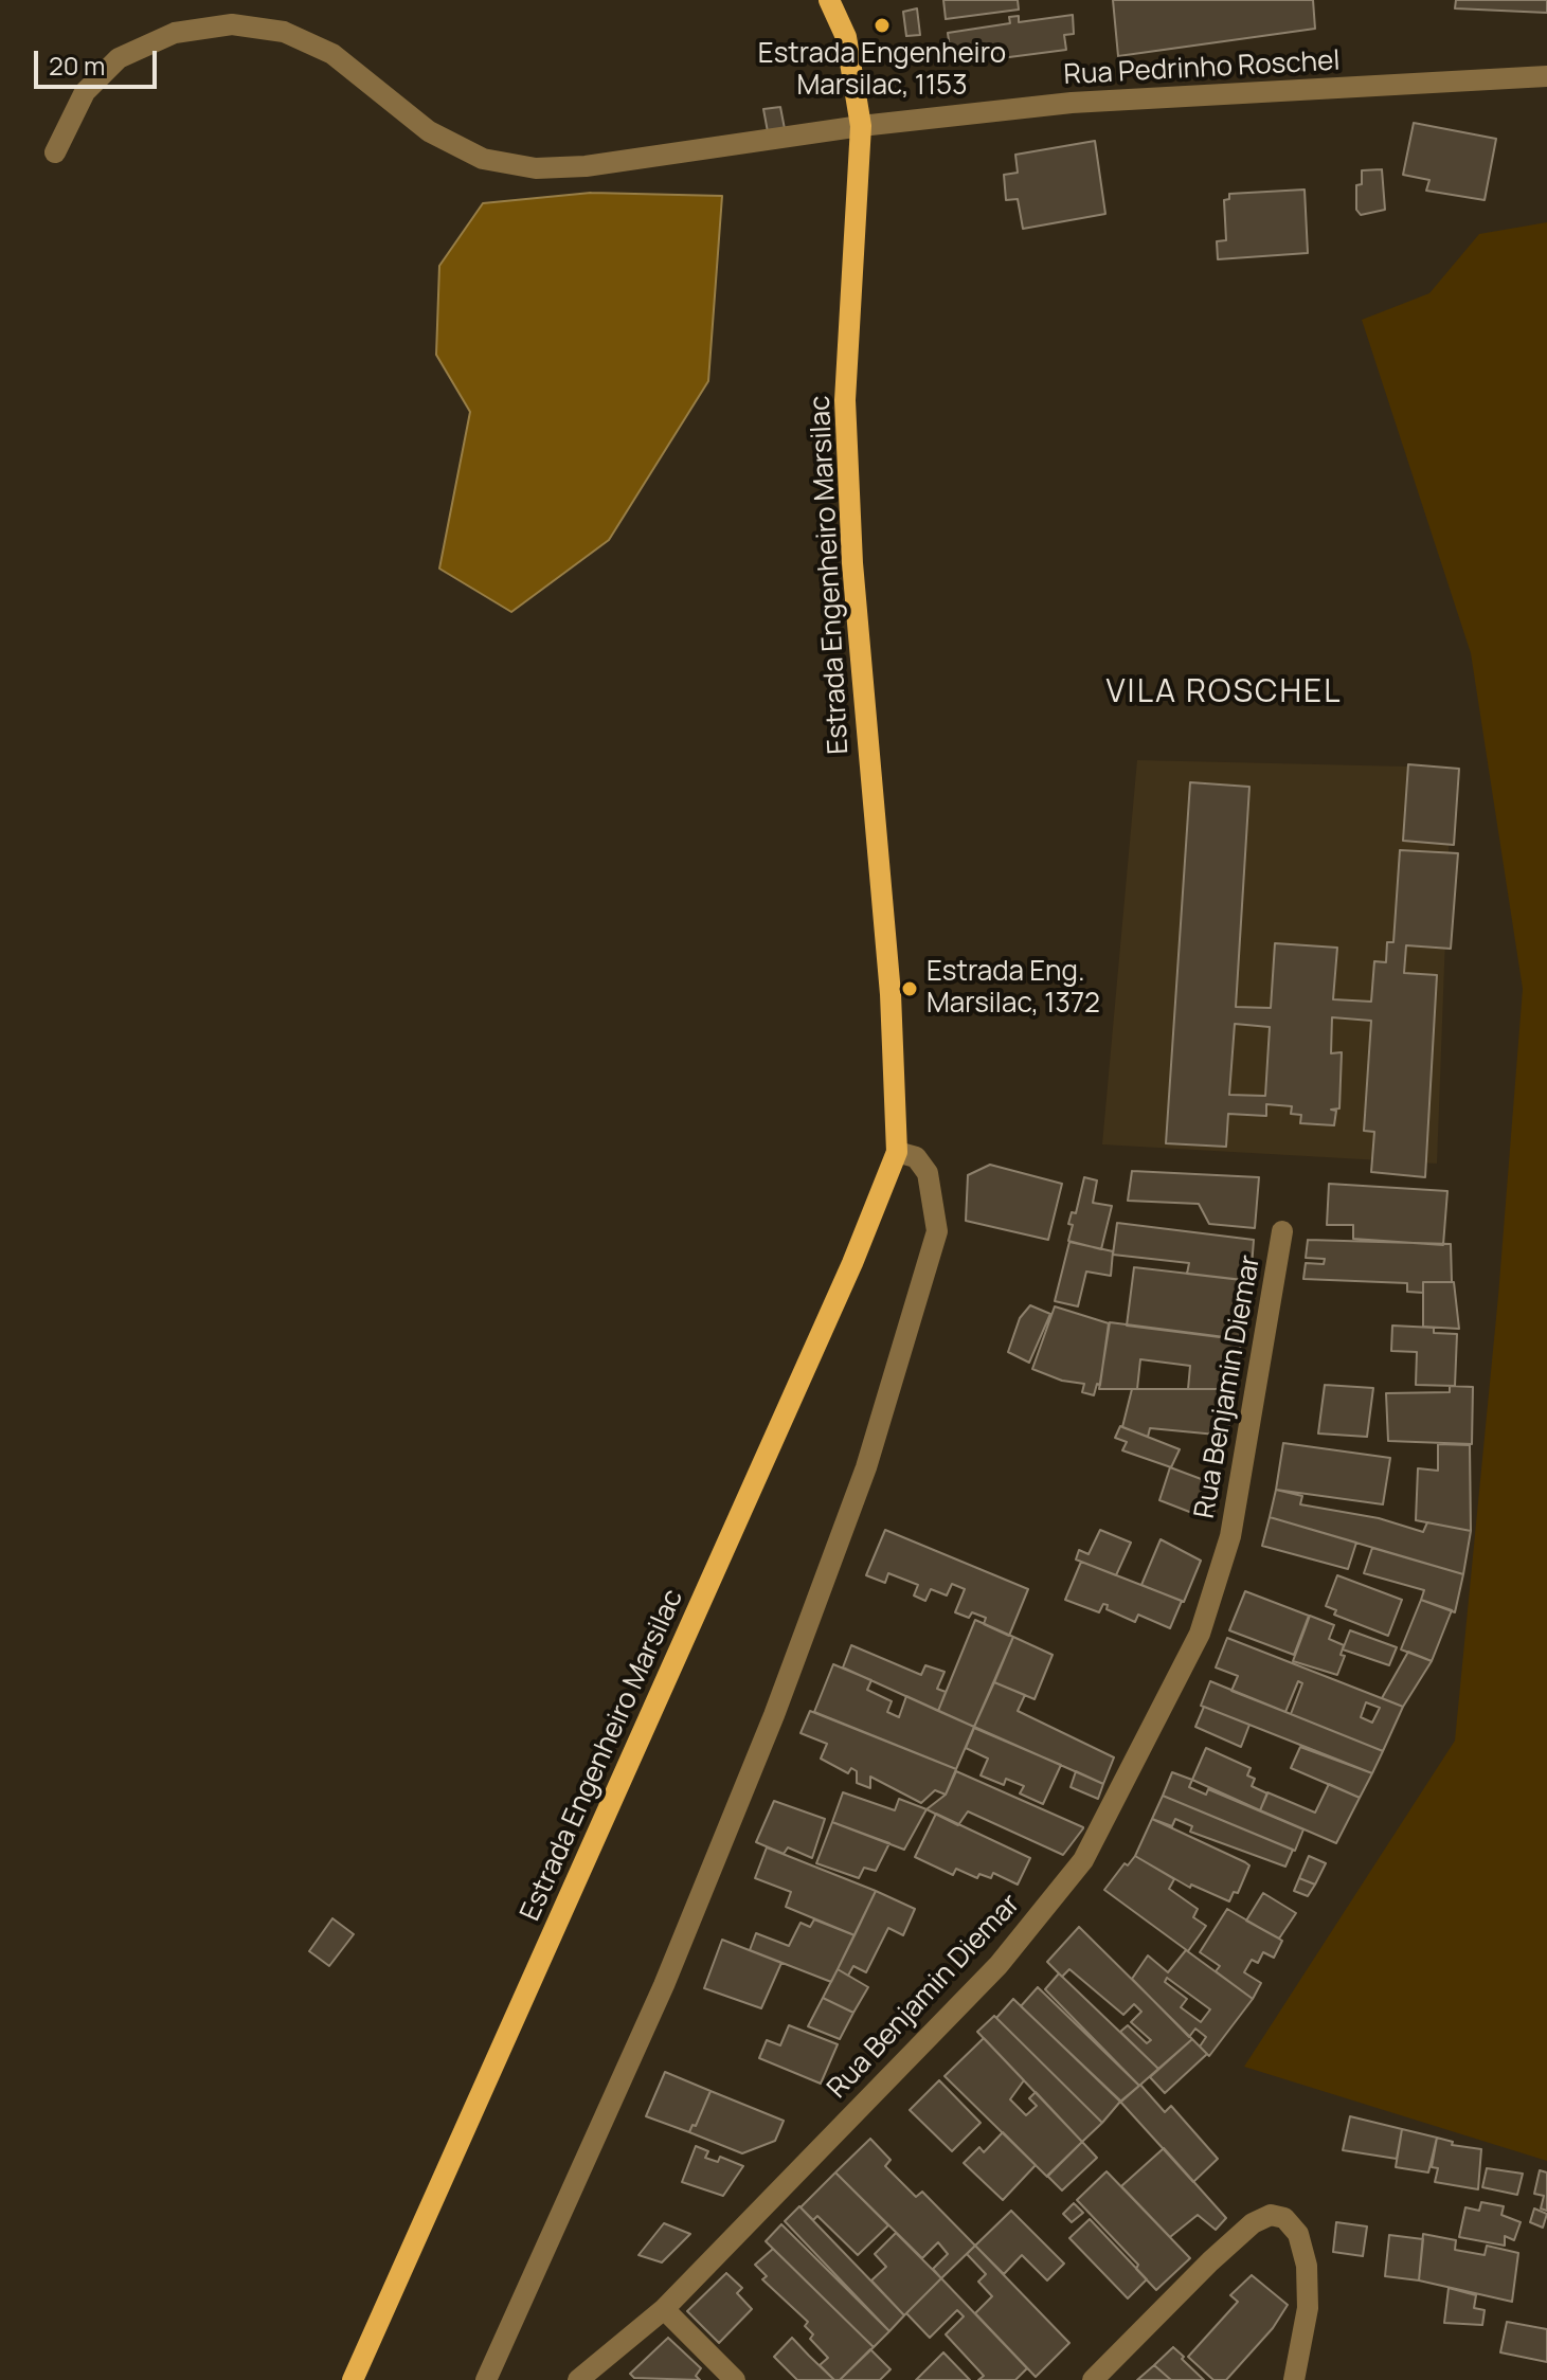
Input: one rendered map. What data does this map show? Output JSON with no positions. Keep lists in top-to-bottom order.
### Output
{
  "streets": {
    "main road": ["Estrada Engenheiro Marsilac"],
    "street": ["Rua Pedrinho Roschel", "Rua Benjamin Diemar"]
  },
  "crossings": [
    ["Rua Pedrinho Roschel", "Estrada Engenheiro Marsilac"]
  ],
  "districts": ["VILA ROSCHEL"],
  "places": ["Estrada Engenheiro Marsilac, 1153", "Estrada Eng. Marsilac, 1372"],
  "scale_bar": "20 m"
}
